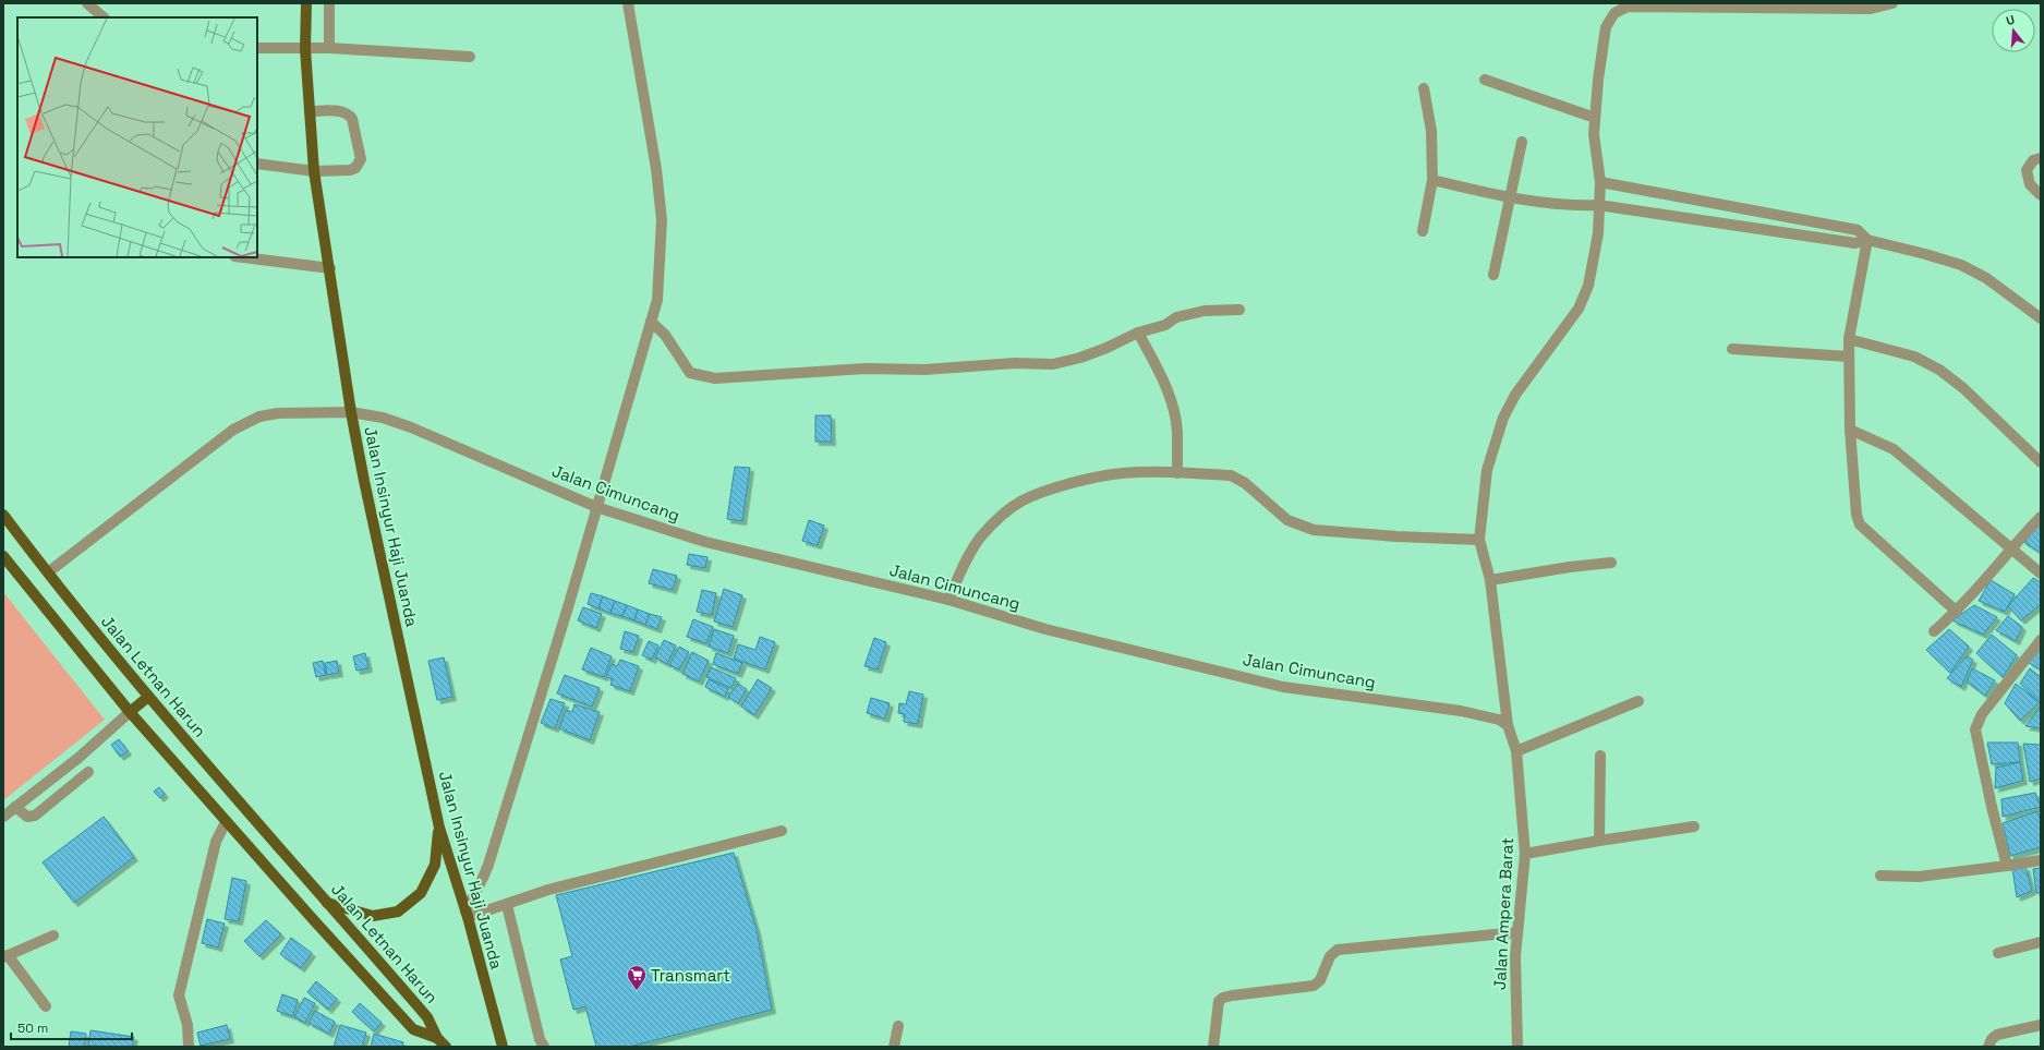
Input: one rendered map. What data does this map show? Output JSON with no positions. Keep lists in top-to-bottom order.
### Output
{
  "streets": {
    "main road": ["Jalan Insinyur Haji Juanda", "Jalan Letnan Harun"],
    "street": ["Jalan Cimuncang", "Jalan Ampera Barat"]
  },
  "crossings": [
    ["Jalan Cimuncang", "Jalan Insinyur Haji Juanda"],
    ["Jalan Cimuncang", "Jalan Letnan Harun"]
  ],
  "places": {
    "supermarket": ["Transmart"]
  },
  "scale_bar": "50 m",
  "north": "top"
}
